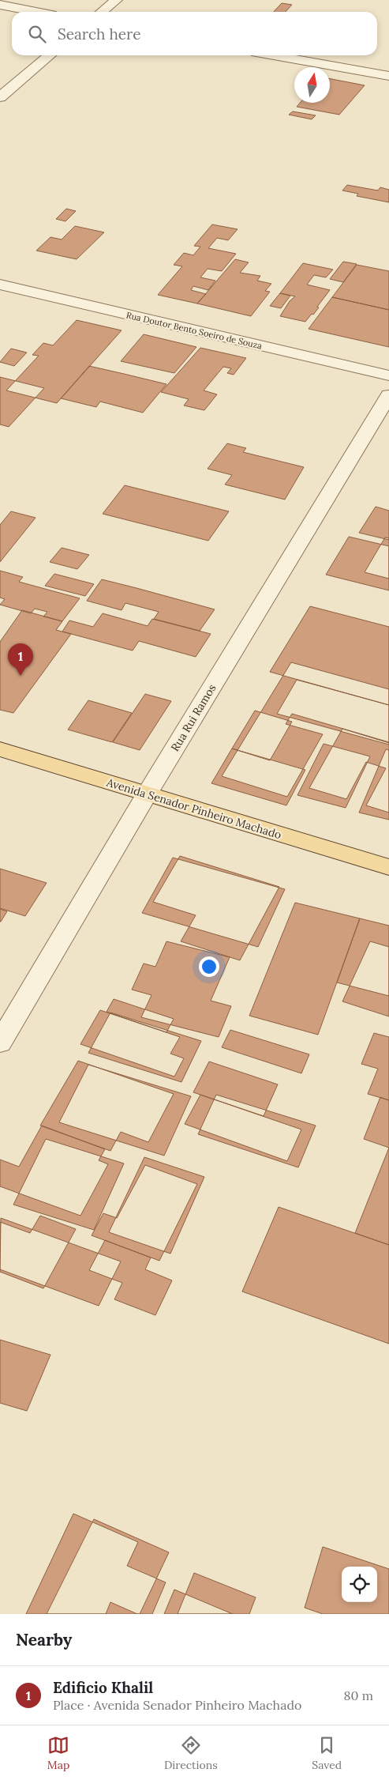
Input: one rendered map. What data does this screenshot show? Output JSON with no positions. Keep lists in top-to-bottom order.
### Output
{
  "streets": {
    "main road": ["Avenida Senador Pinheiro Machado"],
    "street": ["Rua Doutor Bento Soeiro de Souza", "Rua Rui Ramos"]
  },
  "crossings": [
    ["Rua Rui Ramos", "Avenida Senador Pinheiro Machado"]
  ],
  "north": "top",
  "page": {
    "search": "Search here",
    "pins": "1",
    "heading": "Nearby",
    "list": [
      {
        "mark": "1",
        "name": "Edificio Khalil",
        "note": "Place · Avenida Senador Pinheiro Machado",
        "value": "80 m"
      }
    ],
    "nav": ["Map", "Directions", "Saved"]
  }
}
